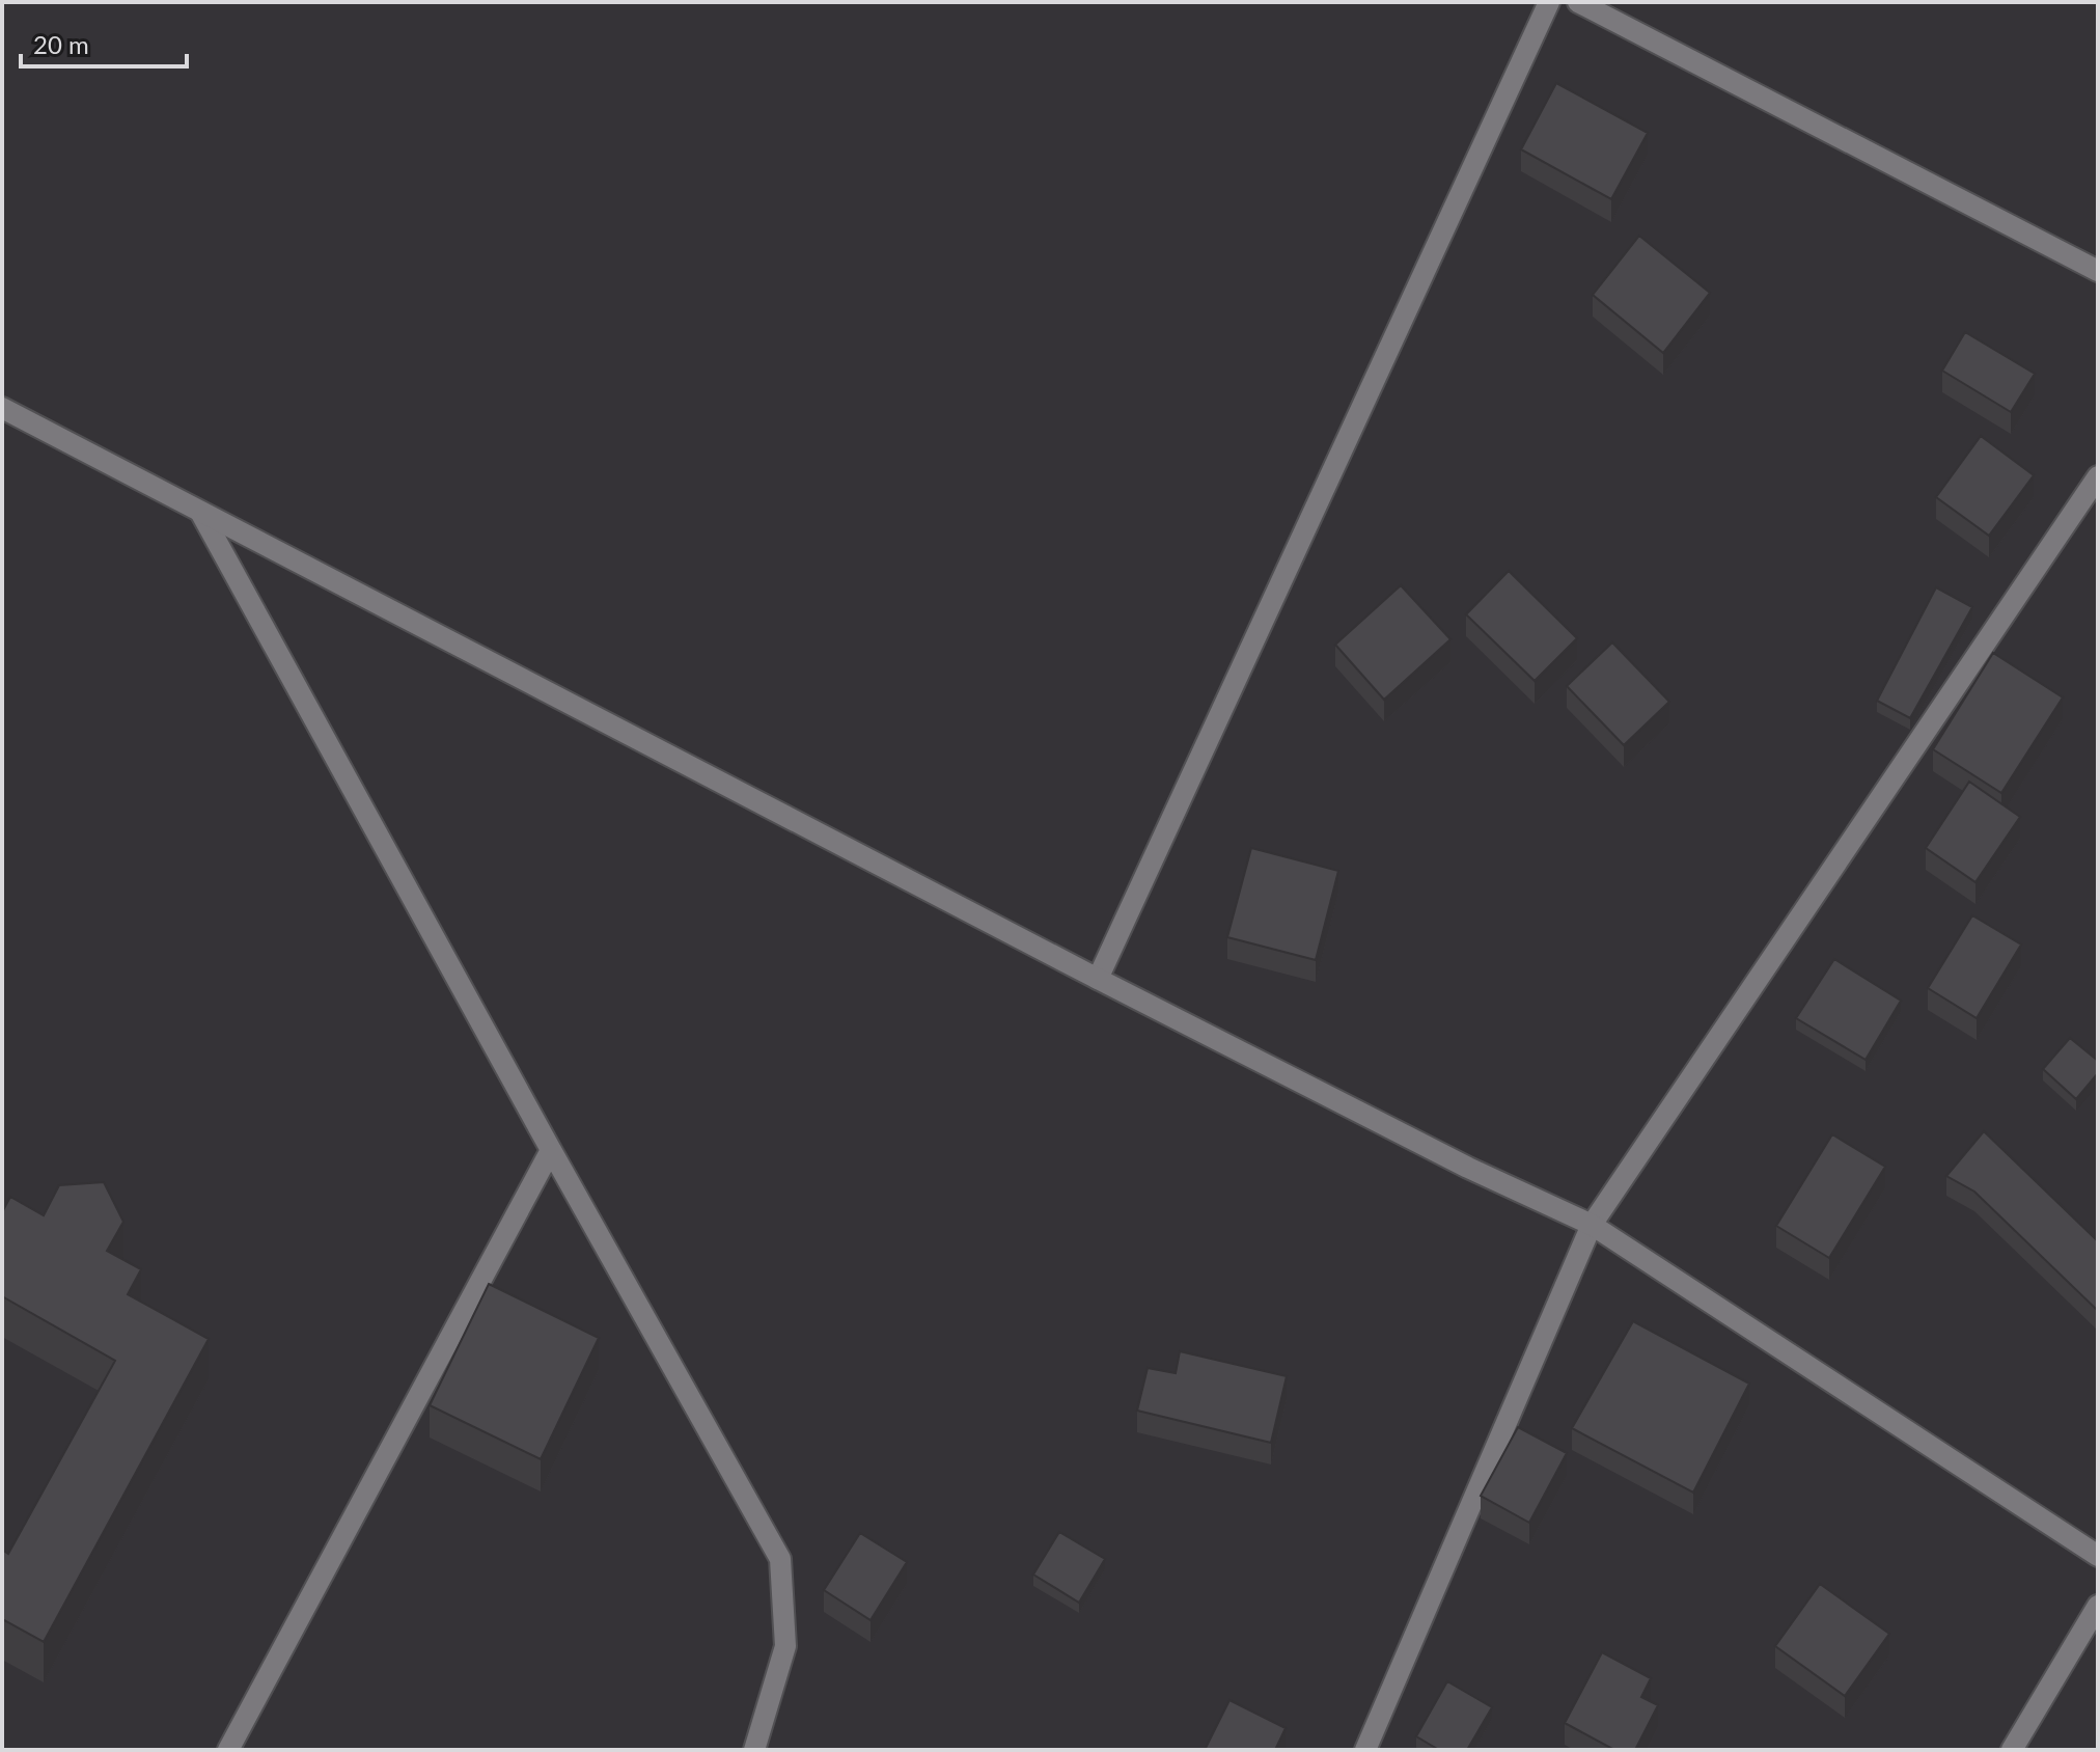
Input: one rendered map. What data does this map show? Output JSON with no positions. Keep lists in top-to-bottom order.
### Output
{
  "scale_bar": "20 m"
}
